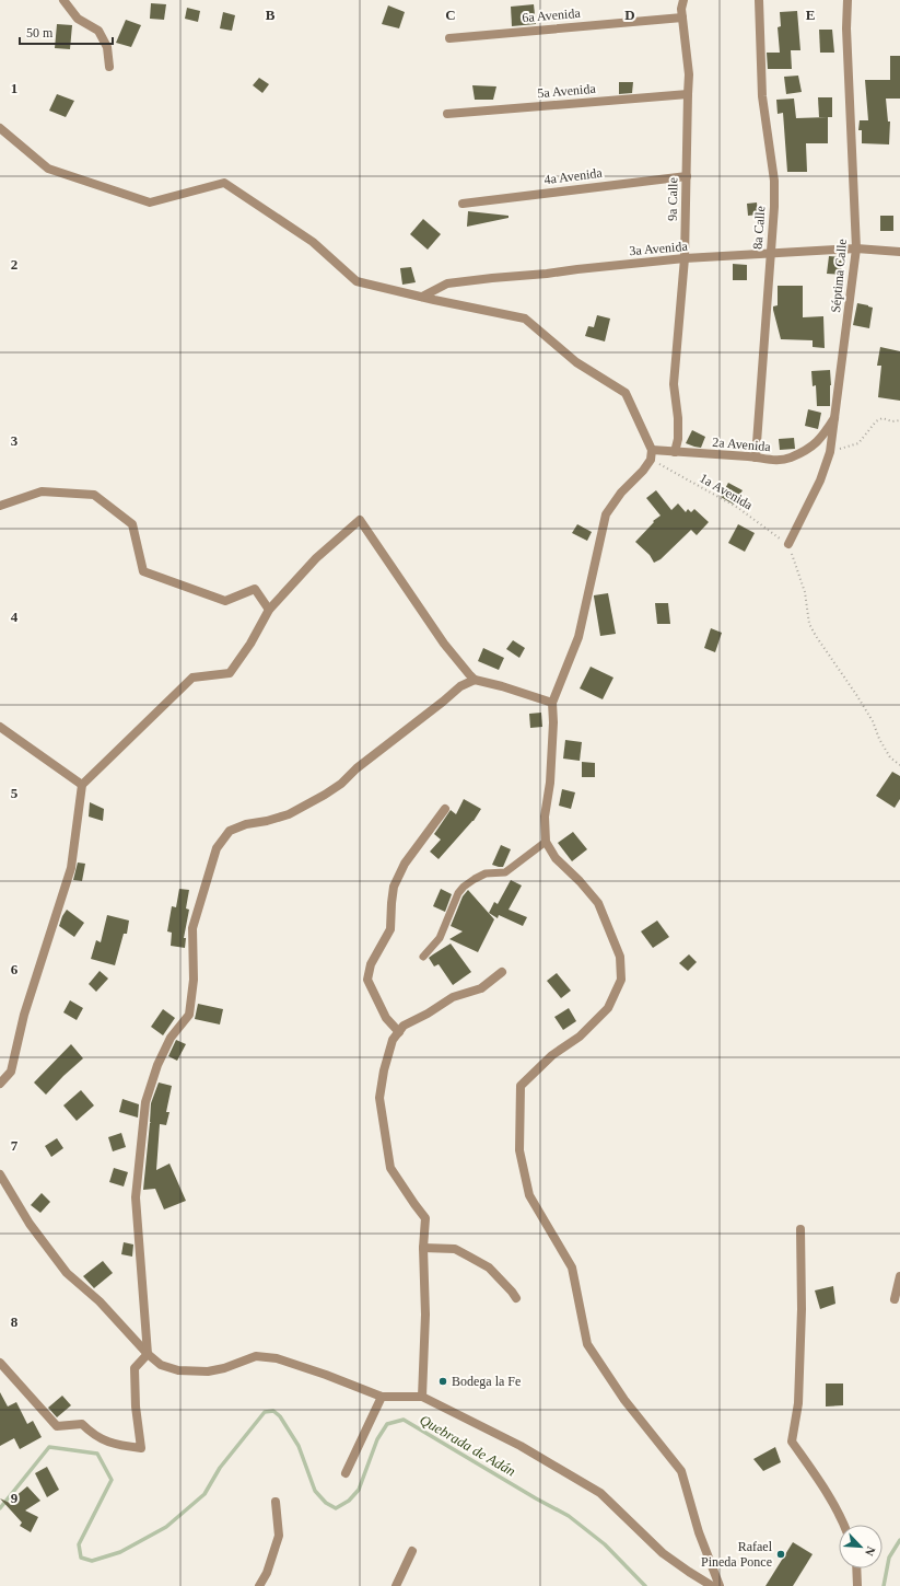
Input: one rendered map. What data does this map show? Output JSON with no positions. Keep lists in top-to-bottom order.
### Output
{
  "streets": {
    "street": [
      "6a Avenida",
      "5a Avenida",
      "4a Avenida",
      "9a Calle",
      "8a Calle",
      "3a Avenida",
      "Séptima Calle",
      "2a Avenida"
    ],
    "path": ["1a Avenida"]
  },
  "crossings": [
    ["6a Avenida", "9a Calle"],
    ["5a Avenida", "9a Calle"],
    ["4a Avenida", "9a Calle"],
    ["9a Calle", "3a Avenida"],
    ["9a Calle", "2a Avenida"],
    ["8a Calle", "3a Avenida"],
    ["8a Calle", "2a Avenida"],
    ["3a Avenida", "Séptima Calle"],
    ["Séptima Calle", "2a Avenida"],
    ["Séptima Calle", "1a Avenida"]
  ],
  "water": ["Quebrada de Adán"],
  "places": ["Bodega la Fe", "Rafael Pineda Ponce"],
  "scale_bar": "50 m",
  "north": "bottom right",
  "grid": {
    "columns": [
      "B",
      "C",
      "D",
      "E"
    ],
    "rows": [
      "1",
      "2",
      "3",
      "4",
      "5",
      "6",
      "7",
      "8",
      "9"
    ]
  }
}
